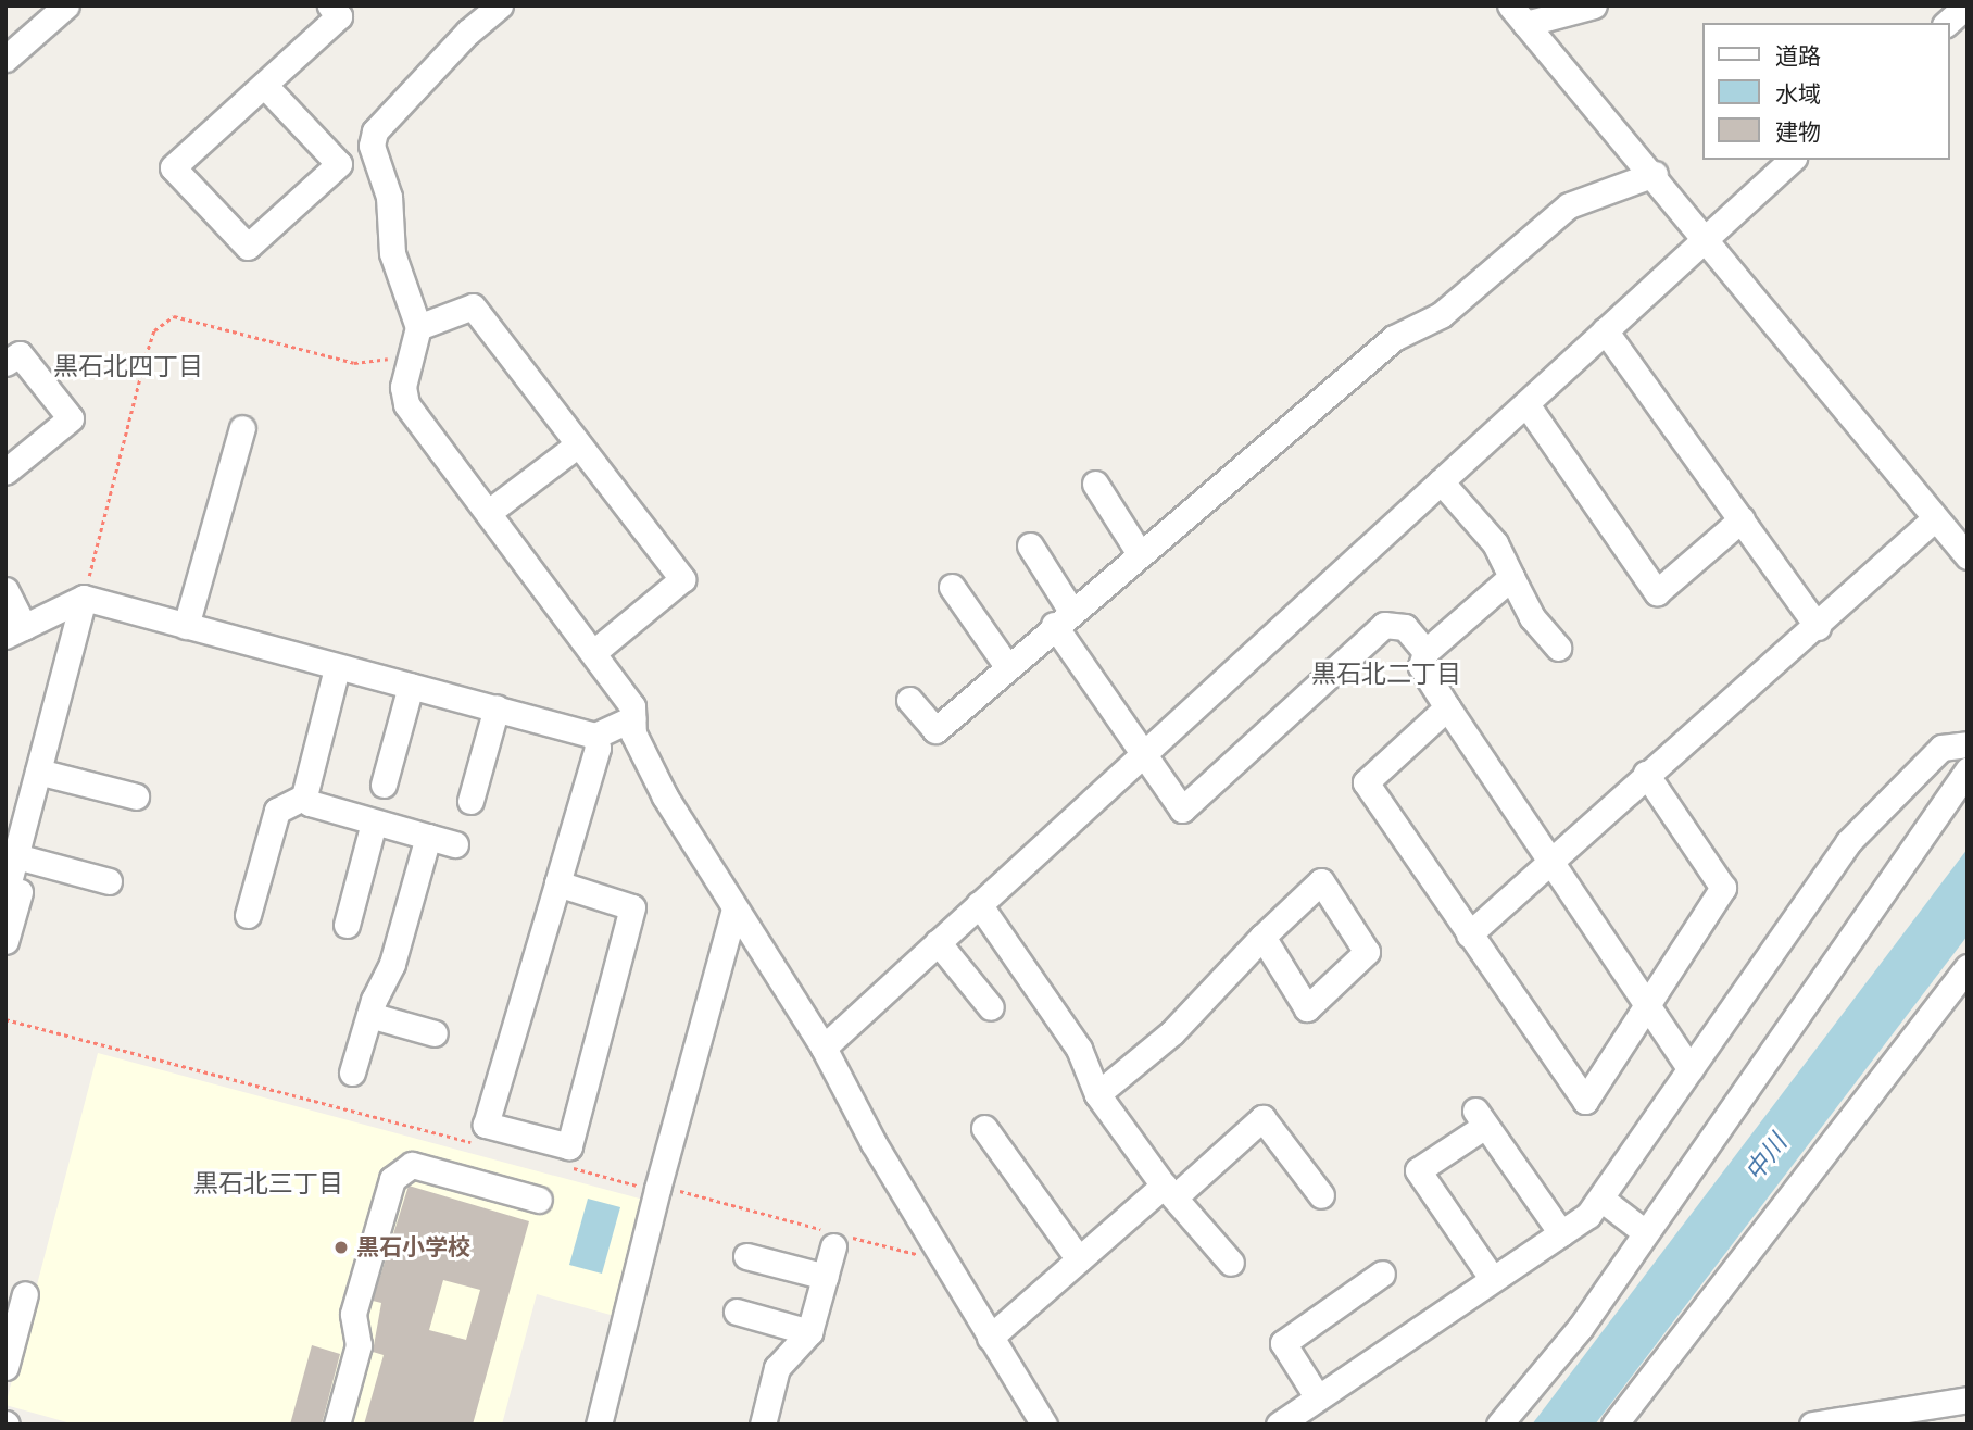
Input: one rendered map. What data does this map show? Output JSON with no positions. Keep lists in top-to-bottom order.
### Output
{
  "districts": ["黒石北四丁目", "黒石北二丁目", "黒石北三丁目"],
  "water": ["中川"],
  "places": ["黒石小学校"],
  "legend": ["道路", "水域", "建物"]
}
